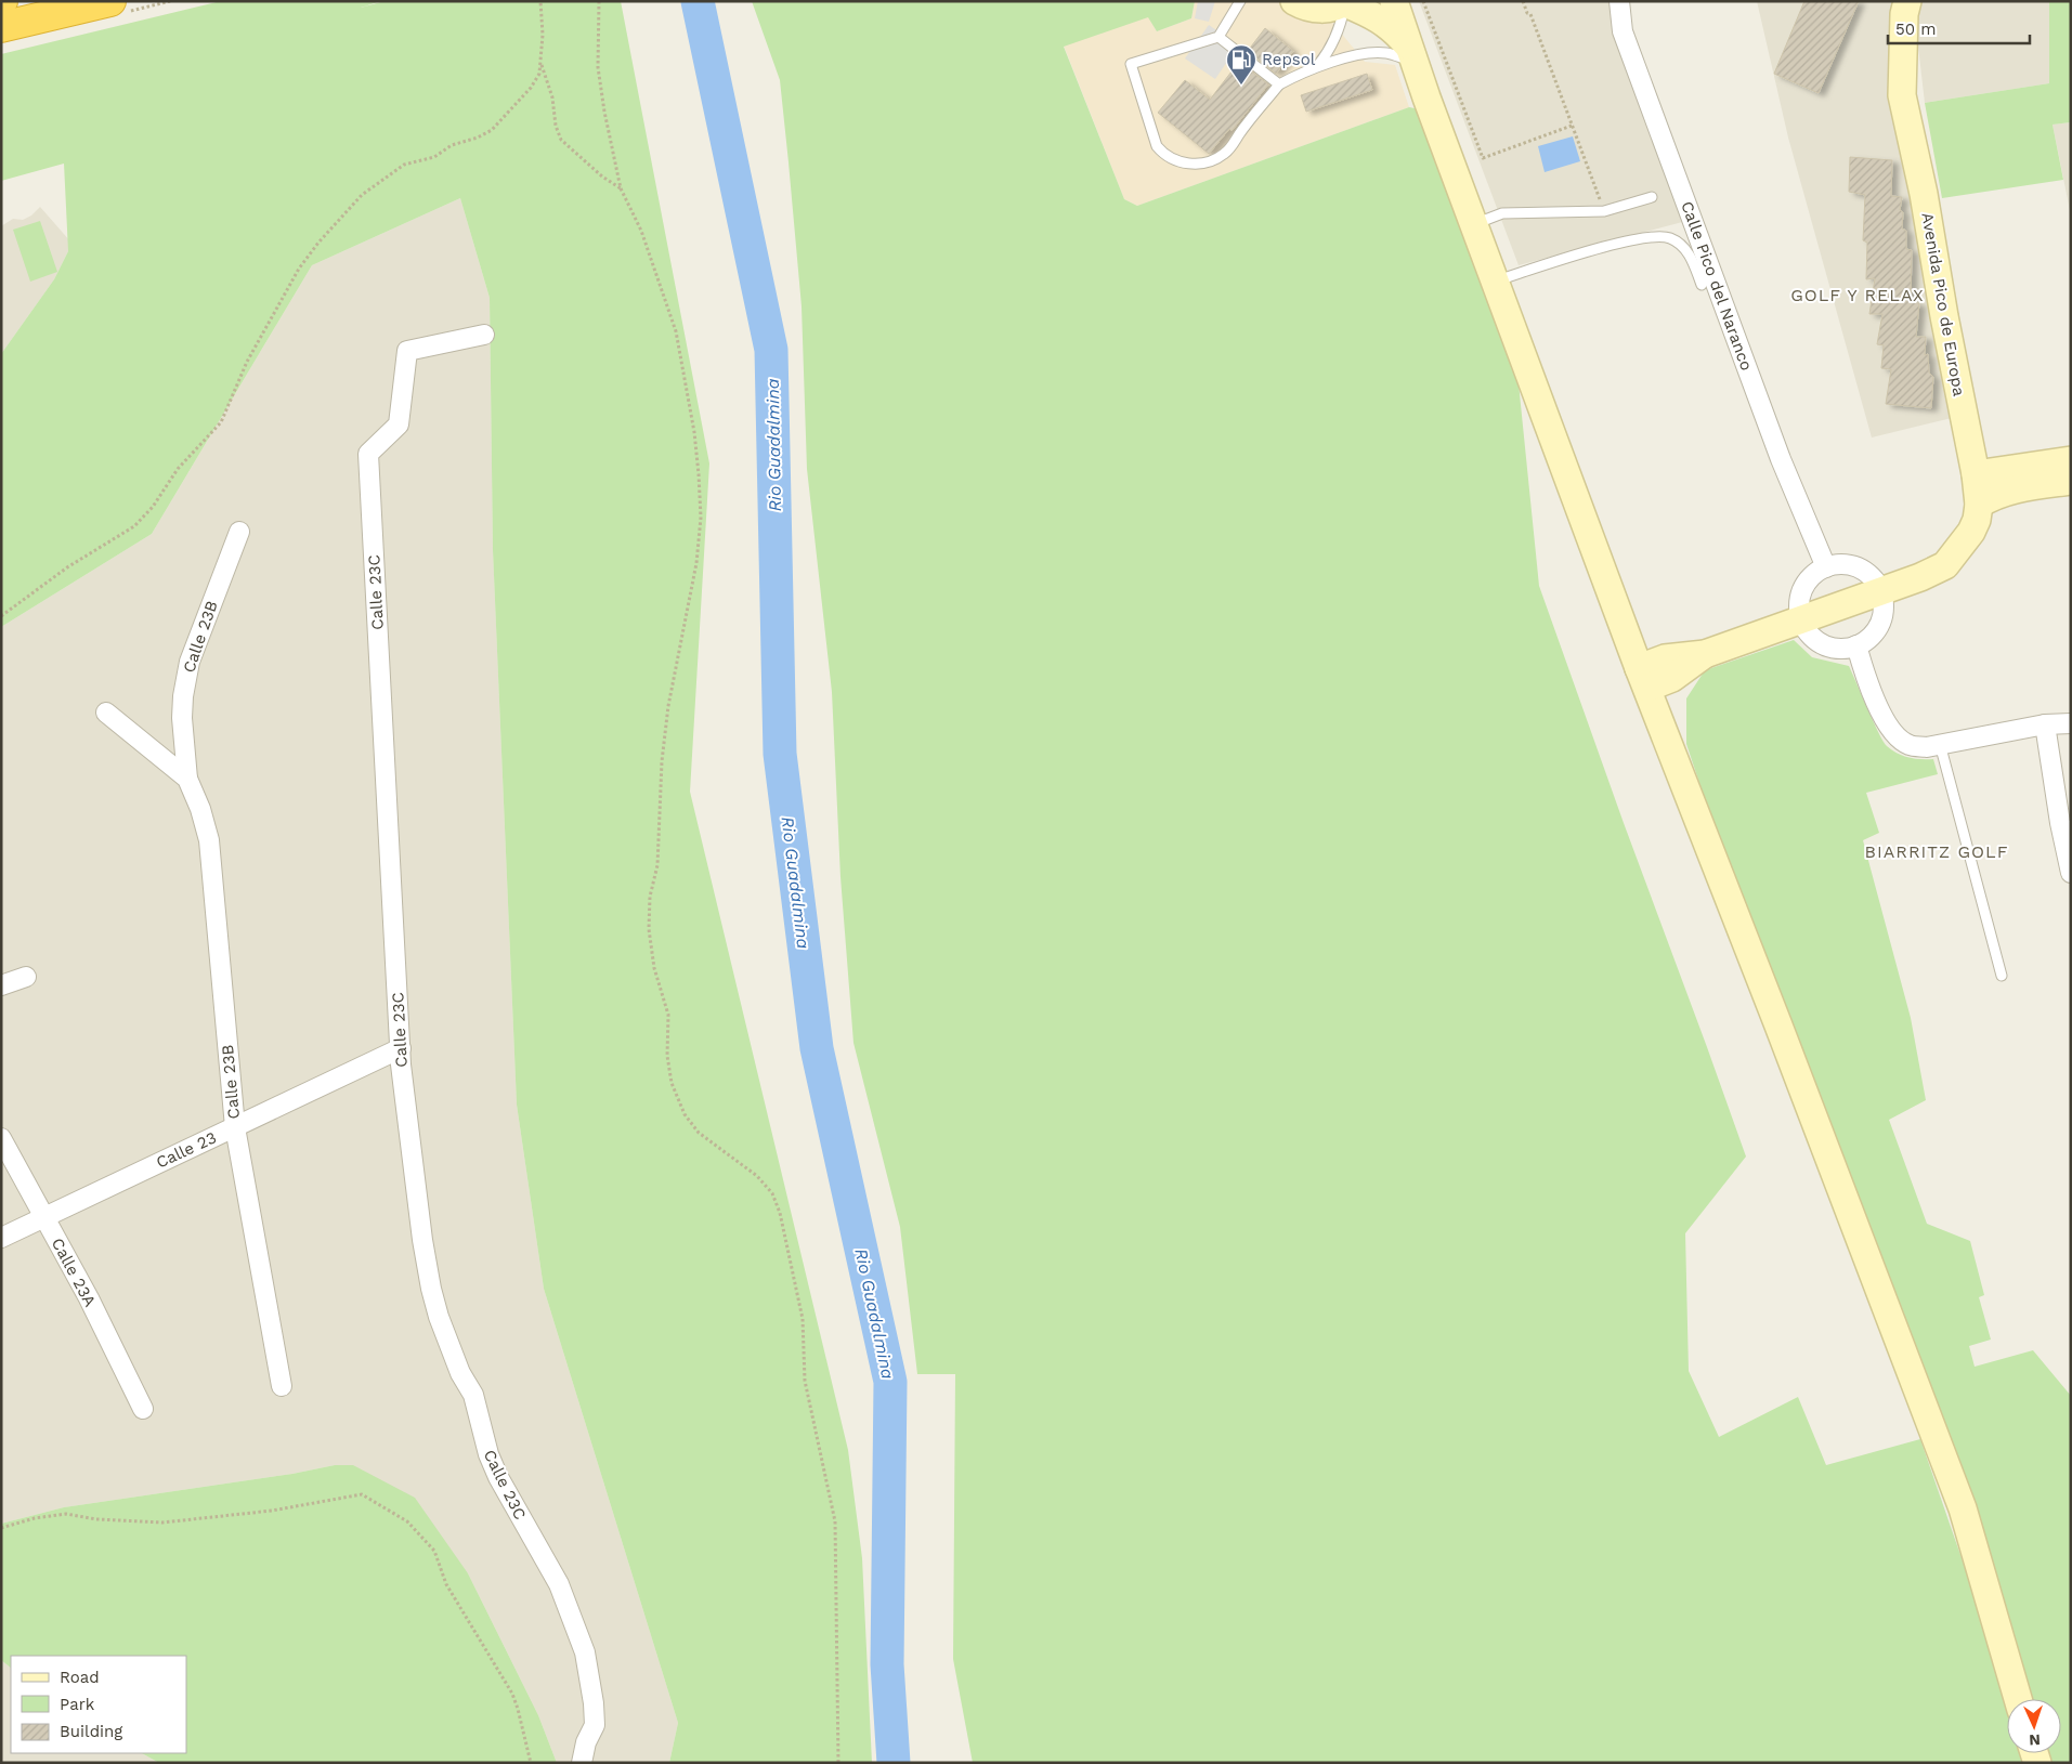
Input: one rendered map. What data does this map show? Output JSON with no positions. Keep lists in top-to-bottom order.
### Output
{
  "streets": {
    "main road": ["Avenida Pico de Europa"],
    "street": [
      "Calle Pico del Naranco",
      "Calle 23C",
      "Calle 23B",
      "Calle 23",
      "Calle 23A"
    ]
  },
  "crossings": [
    ["Calle 23C", "Calle 23"],
    ["Calle 23B", "Calle 23"],
    ["Calle 23", "Calle 23A"]
  ],
  "districts": ["GOLF Y RELAX", "BIARRITZ GOLF"],
  "water": ["Rio Guadalmina"],
  "places": {
    "fuel station": ["Repsol"]
  },
  "legend": ["Road", "Park", "Building"],
  "scale_bar": "50 m",
  "north": "bottom"
}
